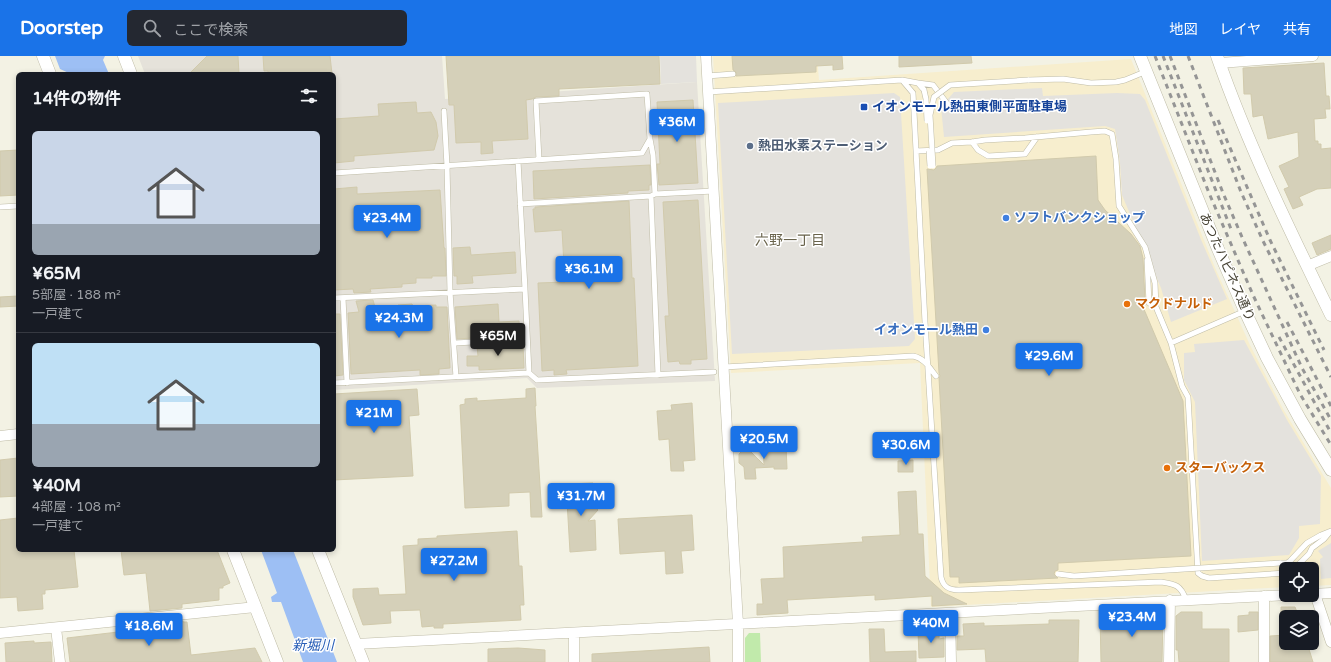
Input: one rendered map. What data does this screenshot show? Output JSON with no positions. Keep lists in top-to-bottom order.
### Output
{
  "streets": {
    "street": ["あつたハピネス通り"]
  },
  "districts": ["六野一丁目"],
  "water": ["新堀川"],
  "places": {
    "transit": ["イオンモール熱田東側平面駐車場"],
    "other": [
      "熱田水素ステーション",
      "ソフトバンクショップ",
      "マクドナルド",
      "イオンモール熱田",
      "スターバックス"
    ]
  },
  "page": {
    "header": "Doorstep",
    "search": "ここで検索",
    "nav": ["地図", "レイヤ", "共有"],
    "heading": "14件の物件",
    "price": [
      "¥36M",
      "¥23.4M",
      "¥36.1M",
      "¥24.3M",
      "¥65M",
      "¥29.6M",
      "¥21M",
      "¥20.5M",
      "¥30.6M",
      "¥31.7M",
      "¥27.2M",
      "¥23.4M",
      "¥40M",
      "¥18.6M"
    ],
    "list": [
      {
        "name": "¥65M",
        "note": "5部屋 · 188 m² · 一戸建て"
      },
      {
        "name": "¥40M",
        "note": "4部屋 · 108 m² · 一戸建て"
      }
    ]
  }
}
